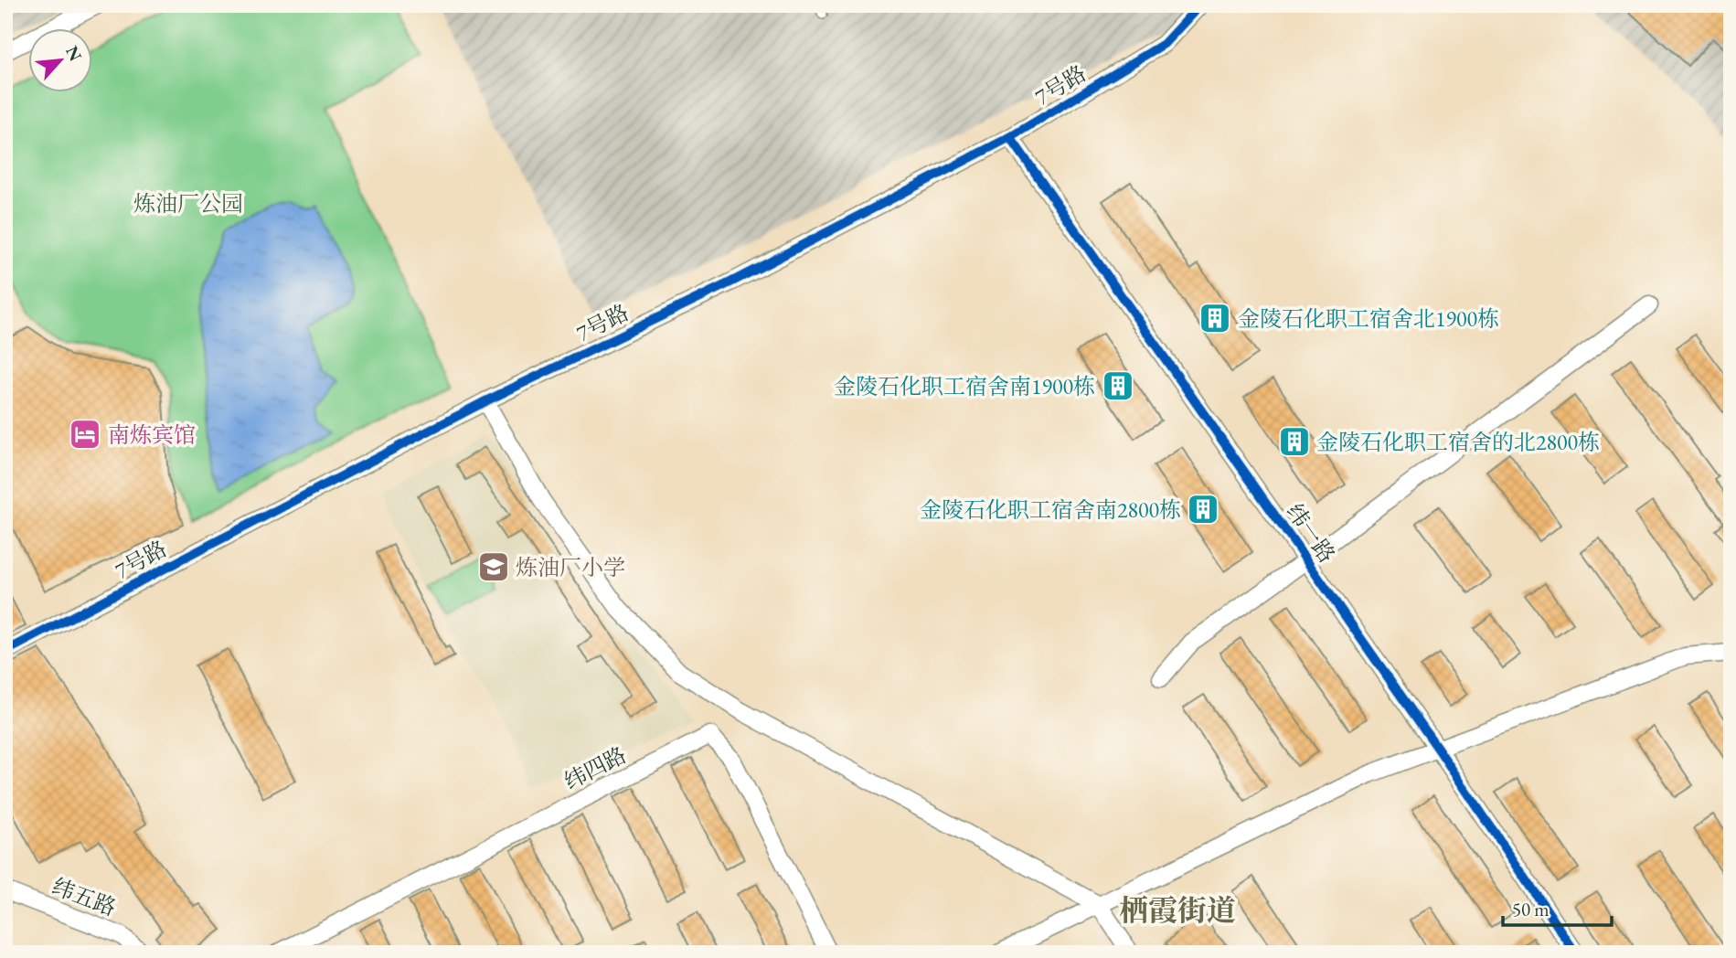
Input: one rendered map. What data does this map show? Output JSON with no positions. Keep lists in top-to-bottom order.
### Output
{
  "streets": {
    "street": [
      "7号路",
      "纬一路",
      "纬四路",
      "纬五路"
    ]
  },
  "crossings": [
    ["7号路", "纬一路"]
  ],
  "districts": ["栖霞街道"],
  "parks": ["炼油厂公园"],
  "places": {
    "building": [
      "金陵石化职工宿舍北1900栋",
      "金陵石化职工宿舍南1900栋",
      "金陵石化职工宿舍的北2800栋",
      "金陵石化职工宿舍南2800栋"
    ],
    "hotel": ["南炼宾馆"],
    "school or university": ["炼油厂小学"]
  },
  "scale_bar": "50 m",
  "north": "top right"
}
